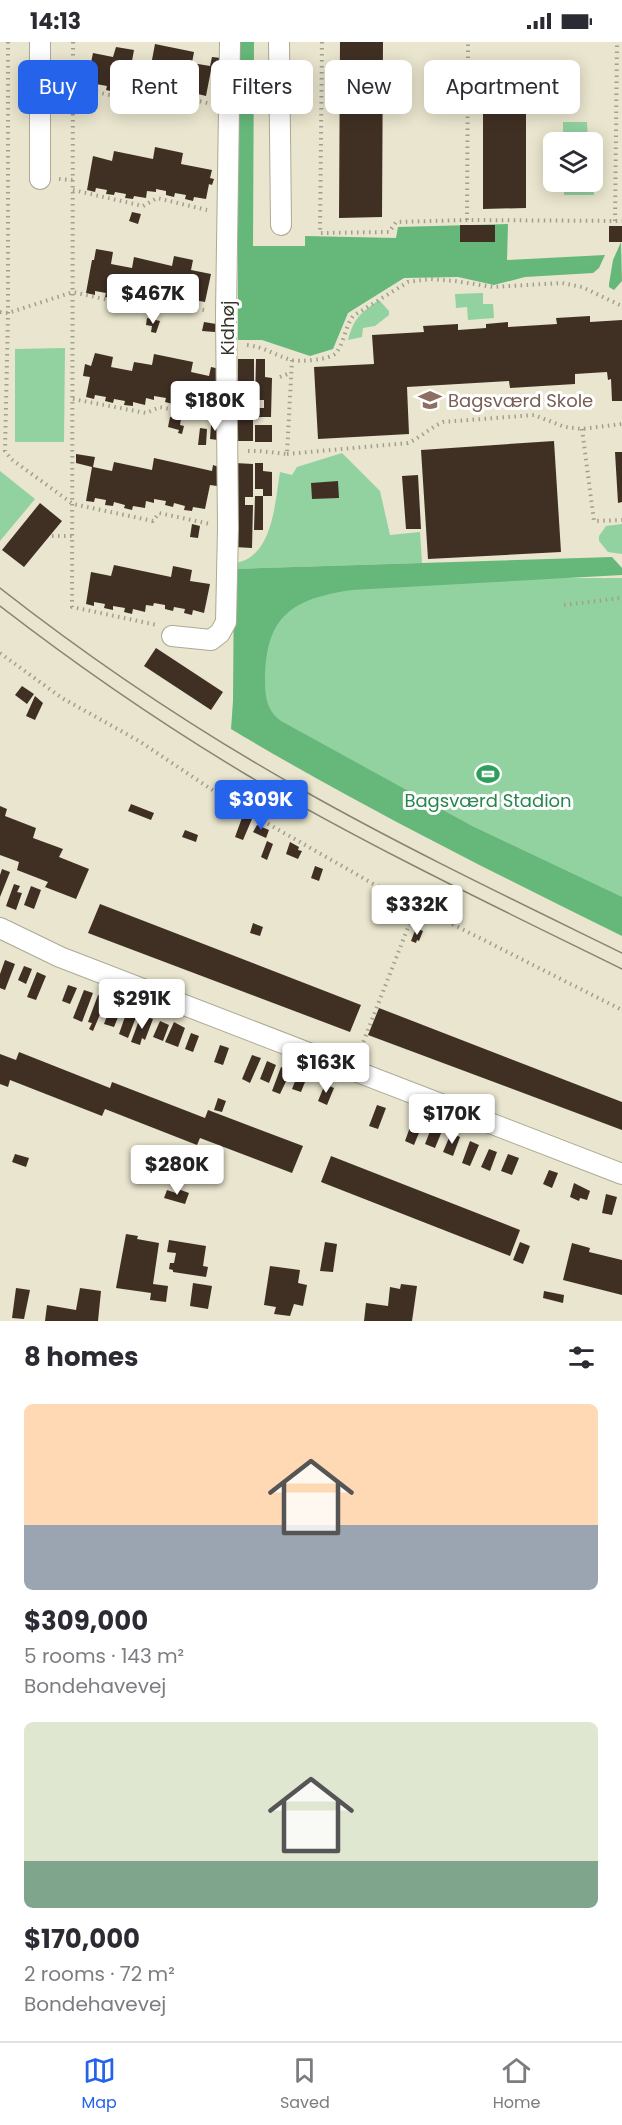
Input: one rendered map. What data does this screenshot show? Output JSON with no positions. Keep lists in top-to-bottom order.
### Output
{
  "streets": {
    "street": ["Kidhøj"]
  },
  "places": {
    "school or university": ["Bagsværd Skole"],
    "sports": ["Bagsværd Stadion"]
  },
  "page": {
    "status": "14:13",
    "chip": [
      "Buy",
      "Rent",
      "Filters",
      "New",
      "Apartment"
    ],
    "price": [
      "$467K",
      "$180K",
      "$309K",
      "$332K",
      "$291K",
      "$163K",
      "$170K",
      "$280K"
    ],
    "heading": "8 homes",
    "list": [
      {
        "name": "$309,000",
        "note": "5 rooms · 143 m² · Bondehavevej"
      },
      {
        "name": "$170,000",
        "note": "2 rooms · 72 m² · Bondehavevej"
      }
    ],
    "tabs": ["Map", "Saved", "Home"]
  }
}
